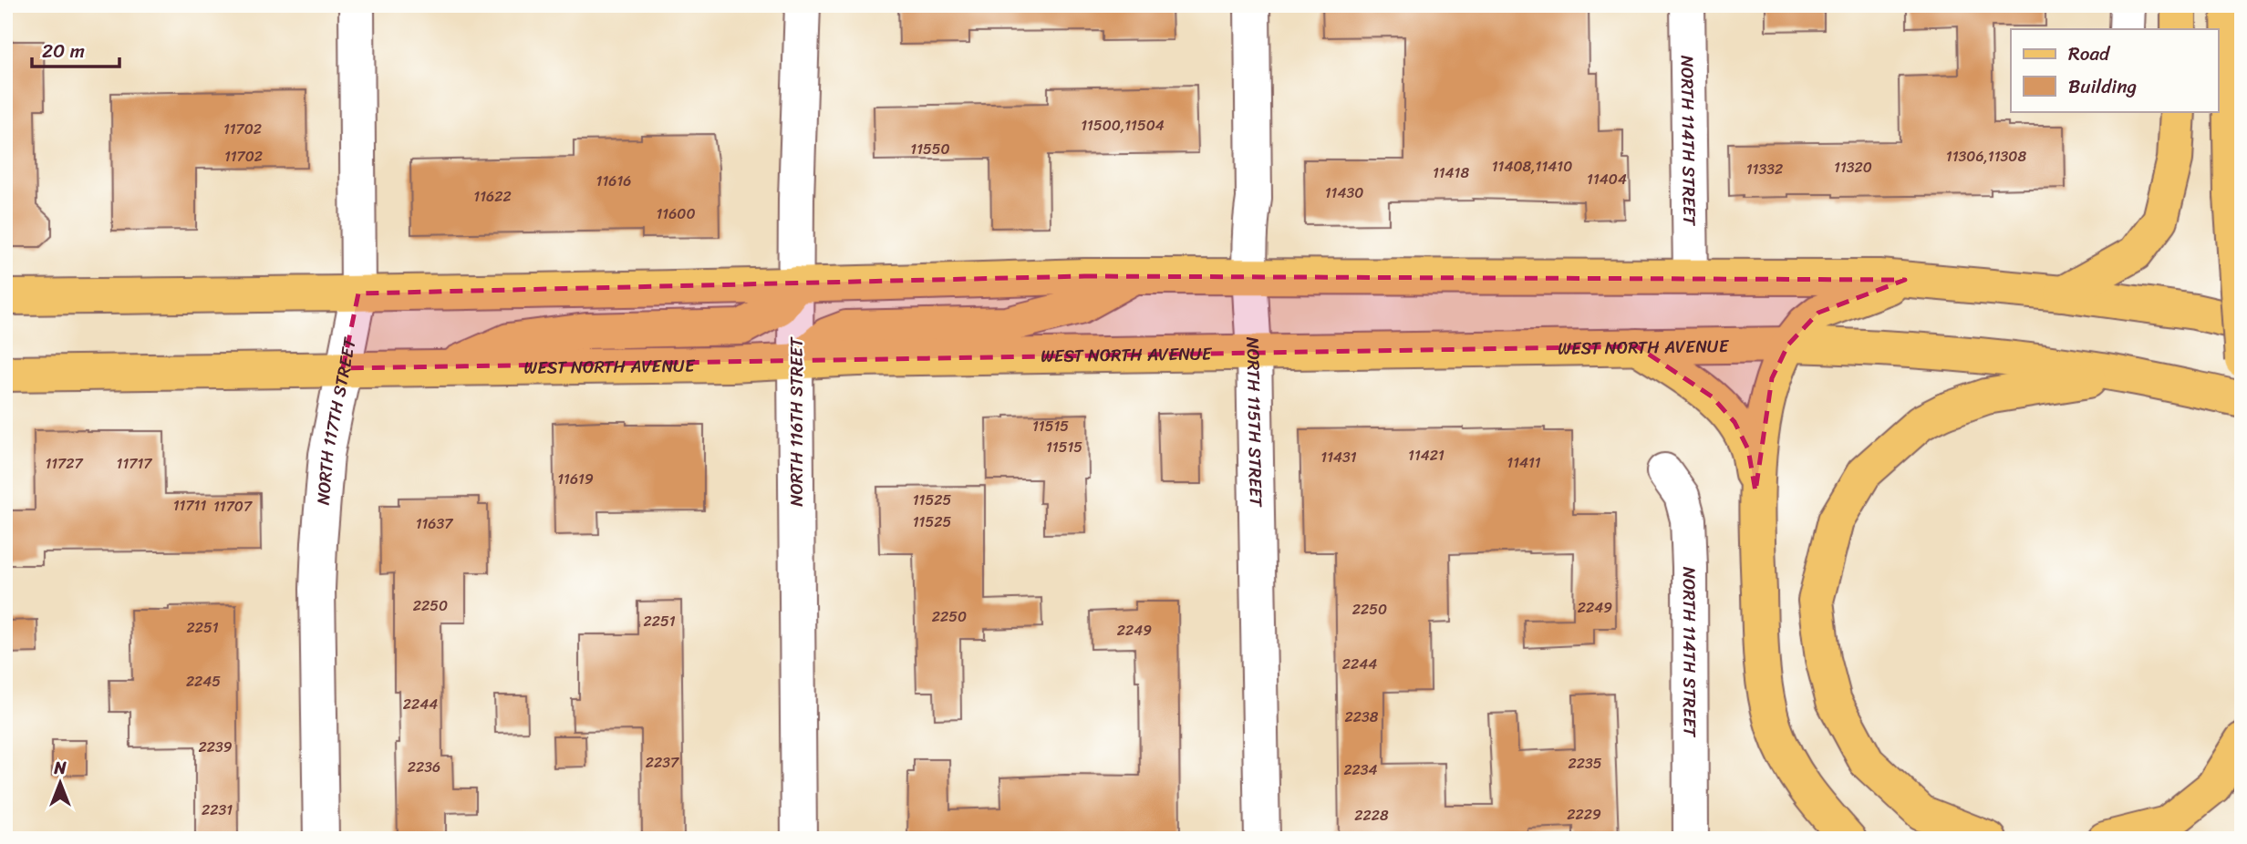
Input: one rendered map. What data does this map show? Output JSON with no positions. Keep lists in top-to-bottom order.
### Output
{
  "streets": {
    "main road": ["WEST NORTH AVENUE"],
    "street": [
      "NORTH 114TH STREET",
      "NORTH 117TH STREET",
      "NORTH 116TH STREET",
      "NORTH 115TH STREET"
    ]
  },
  "crossings": [
    ["WEST NORTH AVENUE", "NORTH 117TH STREET"],
    ["WEST NORTH AVENUE", "NORTH 116TH STREET"],
    ["WEST NORTH AVENUE", "NORTH 115TH STREET"]
  ],
  "house_numbers": [
    "11500,11504",
    "11702",
    "11550",
    "11702",
    "11306,11308",
    "11408,11410",
    "11320",
    "11332",
    "11418",
    "11404",
    "11616",
    "11430",
    "11622",
    "11600",
    "11515",
    "11515",
    "11421",
    "11431",
    "11411",
    "11727",
    "11717",
    "11619",
    "11525",
    "11711",
    "11707",
    "11525",
    "11637",
    "2250",
    "2249",
    "2250",
    "2250",
    "2251",
    "2251",
    "2249",
    "2244",
    "2245",
    "2244",
    "2238",
    "2239",
    "2237",
    "2235",
    "2236",
    "2234",
    "2231",
    "2229",
    "2228"
  ],
  "legend": ["Road", "Building"],
  "scale_bar": "20 m",
  "north": "top"
}
